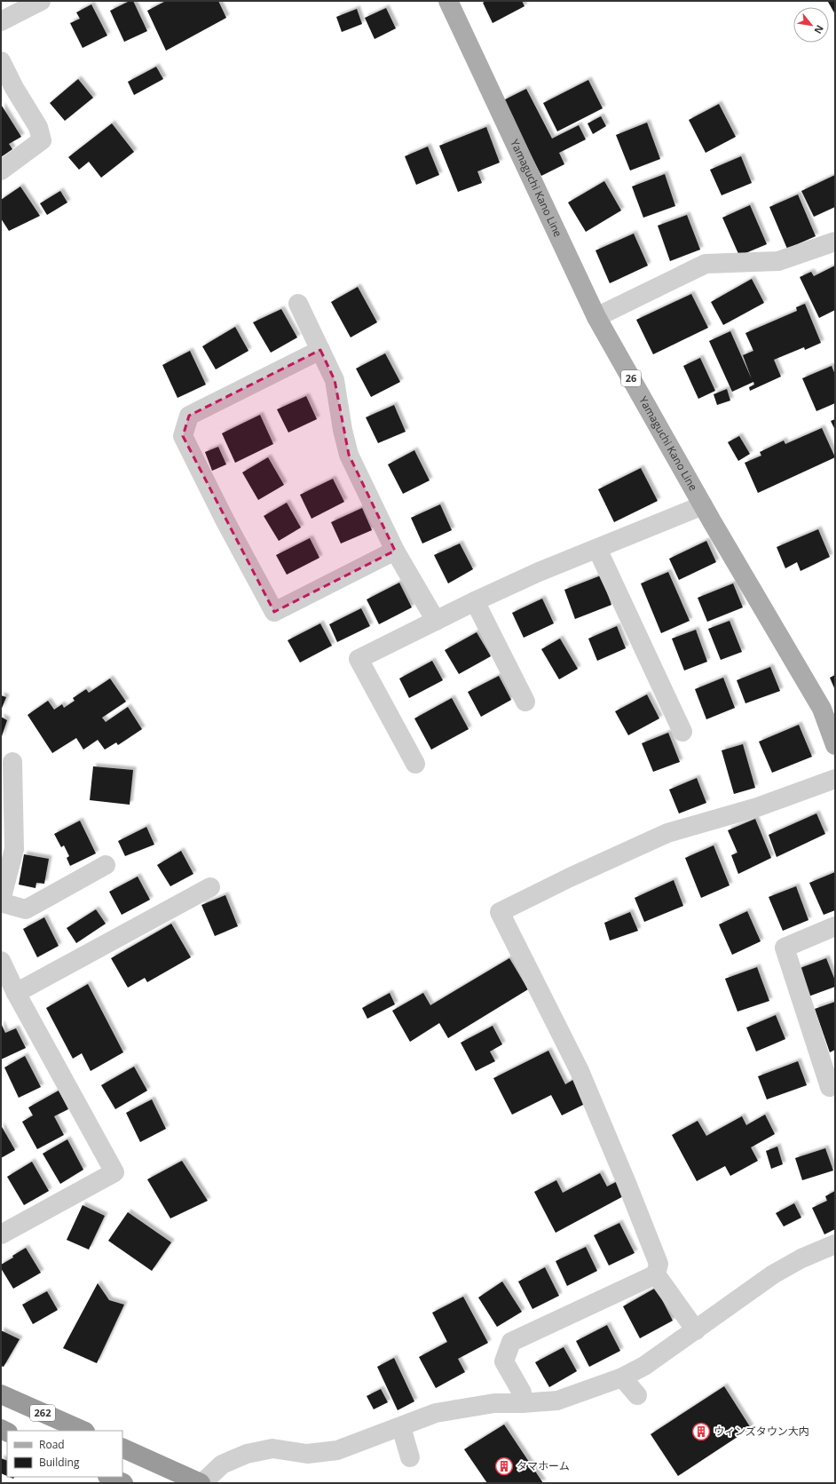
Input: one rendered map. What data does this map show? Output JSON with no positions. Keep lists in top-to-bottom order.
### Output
{
  "streets": {
    "highway": ["262"],
    "main road": ["Yamaguchi Kano Line", "26"]
  },
  "places": {
    "building": ["ウィンズタウン大内", "タマホーム"]
  },
  "legend": ["Road", "Building"],
  "north": "bottom right"
}
